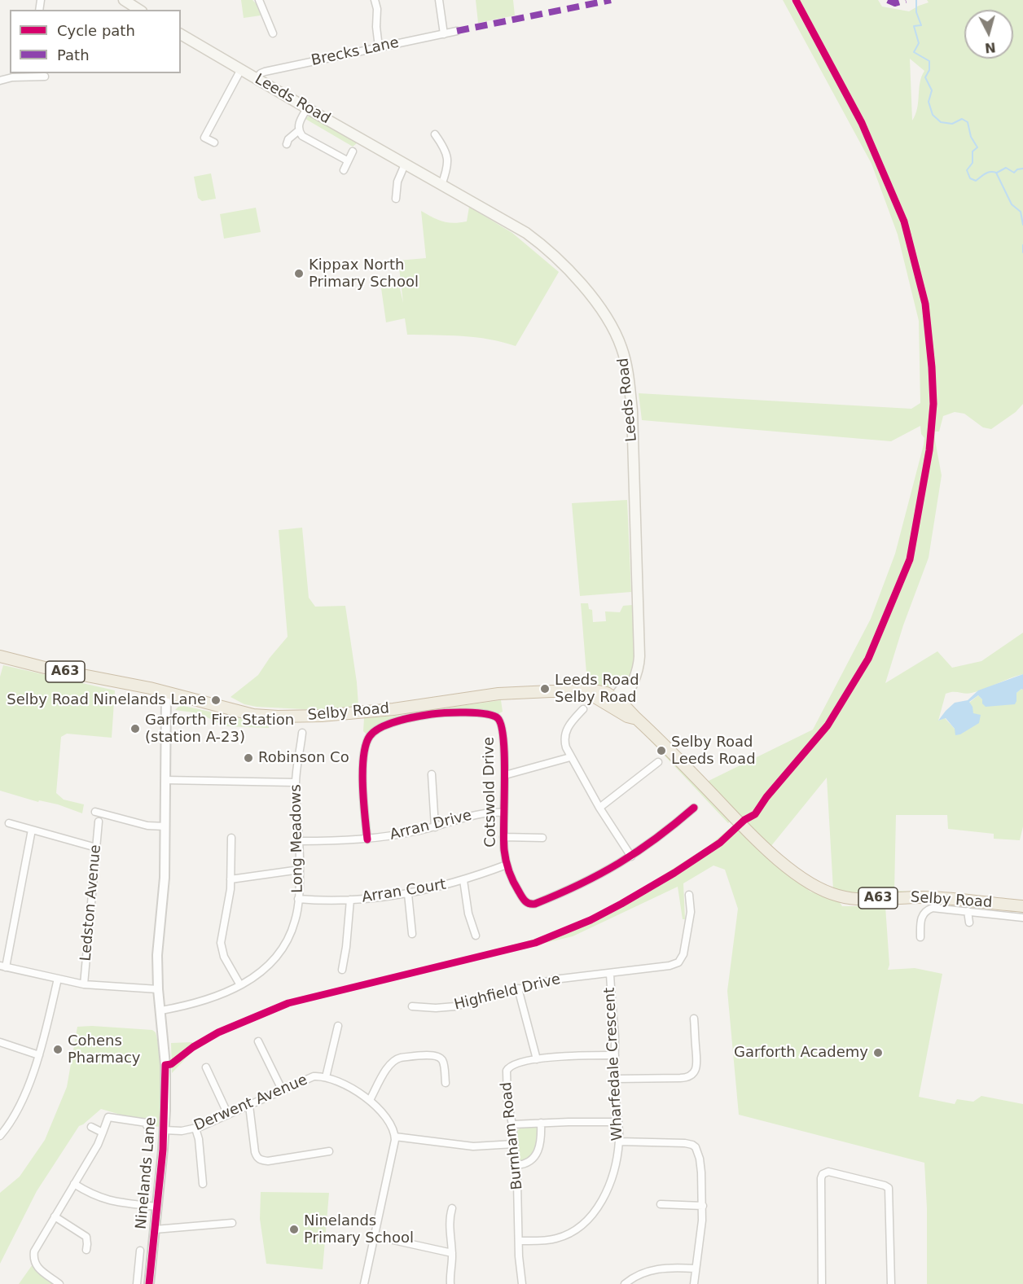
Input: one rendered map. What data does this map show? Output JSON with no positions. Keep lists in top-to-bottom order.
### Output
{
  "streets": {
    "highway": ["A63", "Selby Road"],
    "main road": ["Leeds Road"],
    "street": [
      "Brecks Lane",
      "Cotswold Drive",
      "Arran Drive",
      "Long Meadows",
      "Arran Court",
      "Ledston Avenue",
      "Highfield Drive",
      "Wharfedale Crescent",
      "Derwent Avenue",
      "Burnham Road",
      "Ninelands Lane"
    ]
  },
  "crossings": [
    ["Brecks Lane", "Leeds Road"],
    ["Leeds Road", "Selby Road"],
    ["Selby Road", "Ninelands Lane"],
    ["Cotswold Drive", "Arran Drive"],
    ["Cotswold Drive", "Arran Court"],
    ["Arran Drive", "Long Meadows"],
    ["Long Meadows", "Arran Court"],
    ["Long Meadows", "Ninelands Lane"],
    ["Highfield Drive", "Wharfedale Crescent"],
    ["Wharfedale Crescent", "Burnham Road"],
    ["Derwent Avenue", "Ninelands Lane"]
  ],
  "places": [
    "Kippax North Primary School",
    "Leeds Road Selby Road",
    "Selby Road Ninelands Lane",
    "Garforth Fire Station (station A-23)",
    "Selby Road Leeds Road",
    "Robinson Co",
    "Cohens Pharmacy",
    "Garforth Academy",
    "Ninelands Primary School"
  ],
  "legend": ["Cycle path", "Path"],
  "north": "bottom"
}
